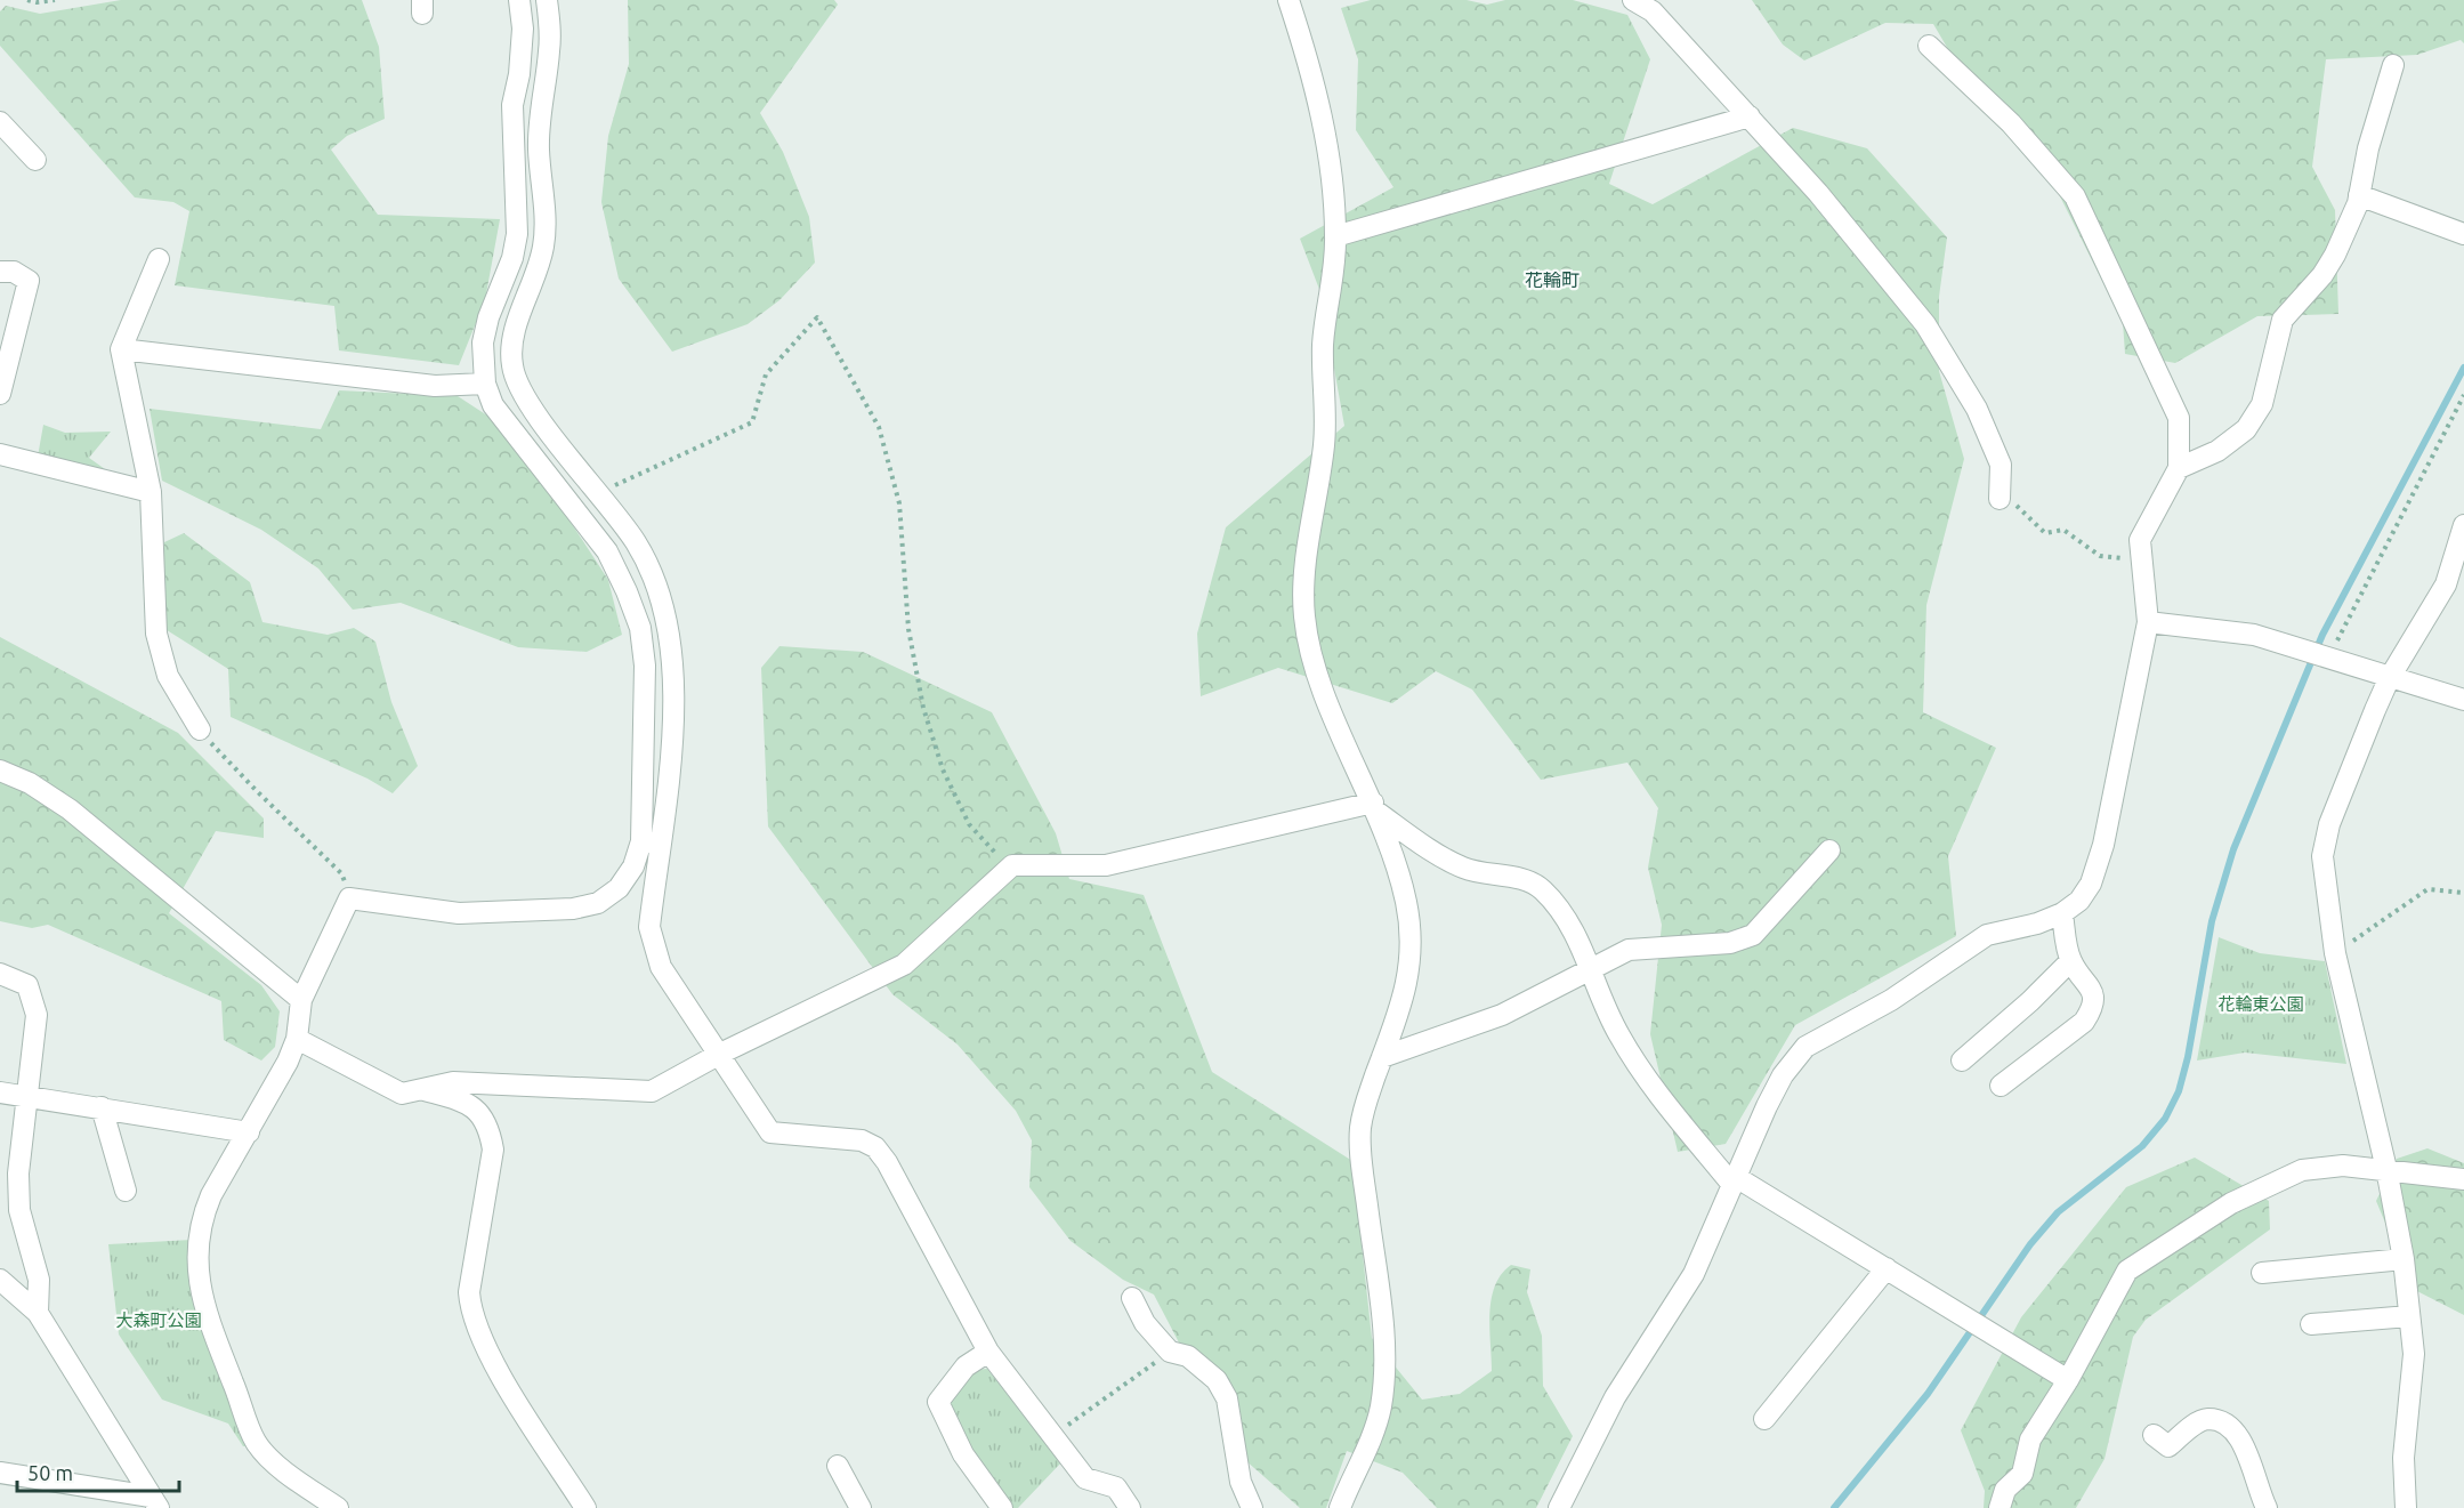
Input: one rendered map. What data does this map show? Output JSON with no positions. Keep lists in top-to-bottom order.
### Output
{
  "districts": ["花輪町"],
  "parks": ["花輪東公園", "大森町公園"],
  "scale_bar": "50 m"
}
